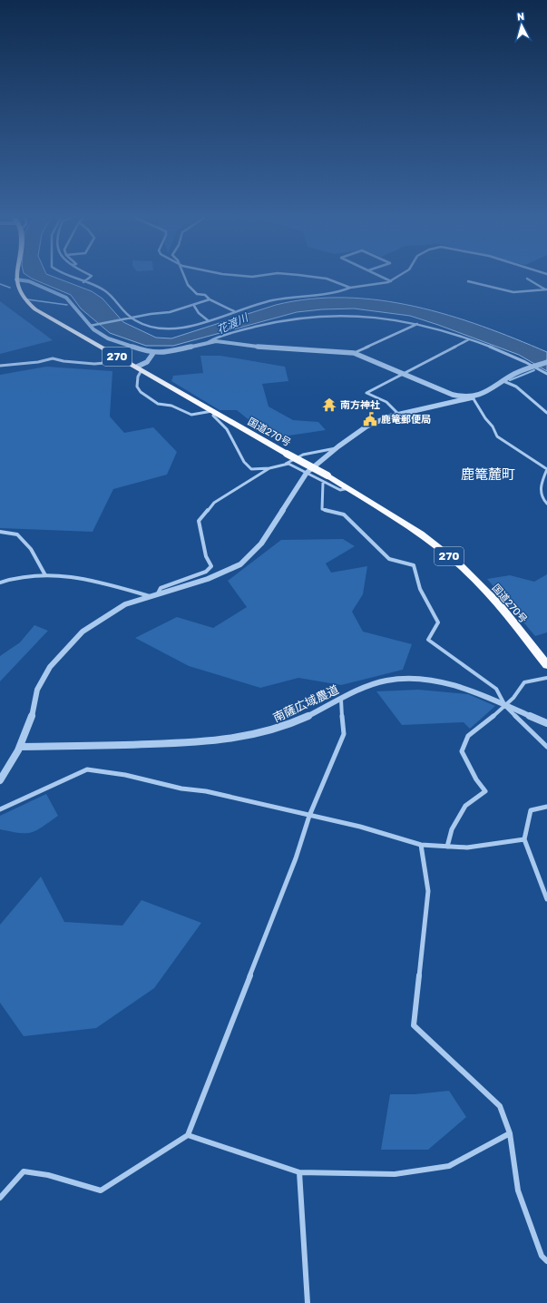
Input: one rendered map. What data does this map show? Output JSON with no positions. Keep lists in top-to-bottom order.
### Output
{
  "streets": {
    "highway": ["270", "国道270号"],
    "street": ["南薩広域農道"]
  },
  "districts": ["鹿篭麓町"],
  "water": ["花渡川"],
  "places": {
    "temple": ["南方神社"],
    "public building": ["鹿篭郵便局"]
  },
  "north": "top"
}
